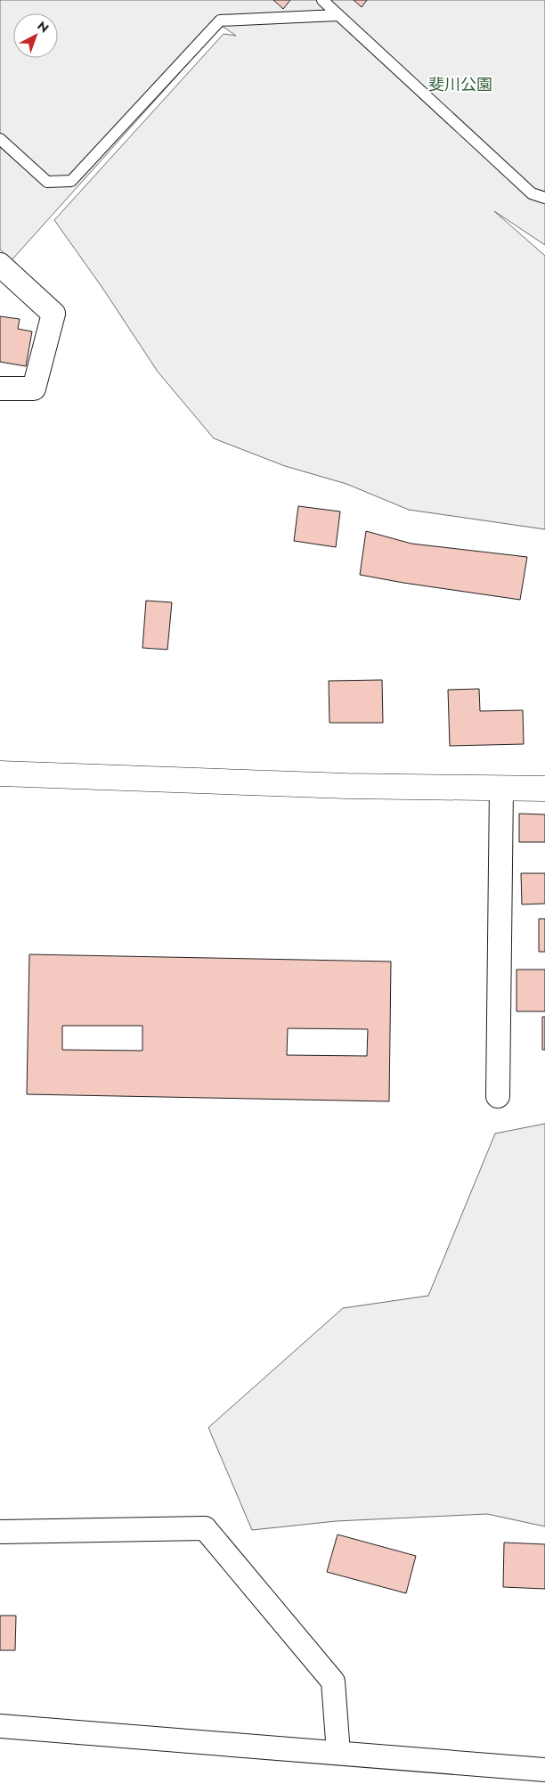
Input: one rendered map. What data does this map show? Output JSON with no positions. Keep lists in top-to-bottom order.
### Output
{
  "parks": ["斐川公園"],
  "north": "top right"
}
